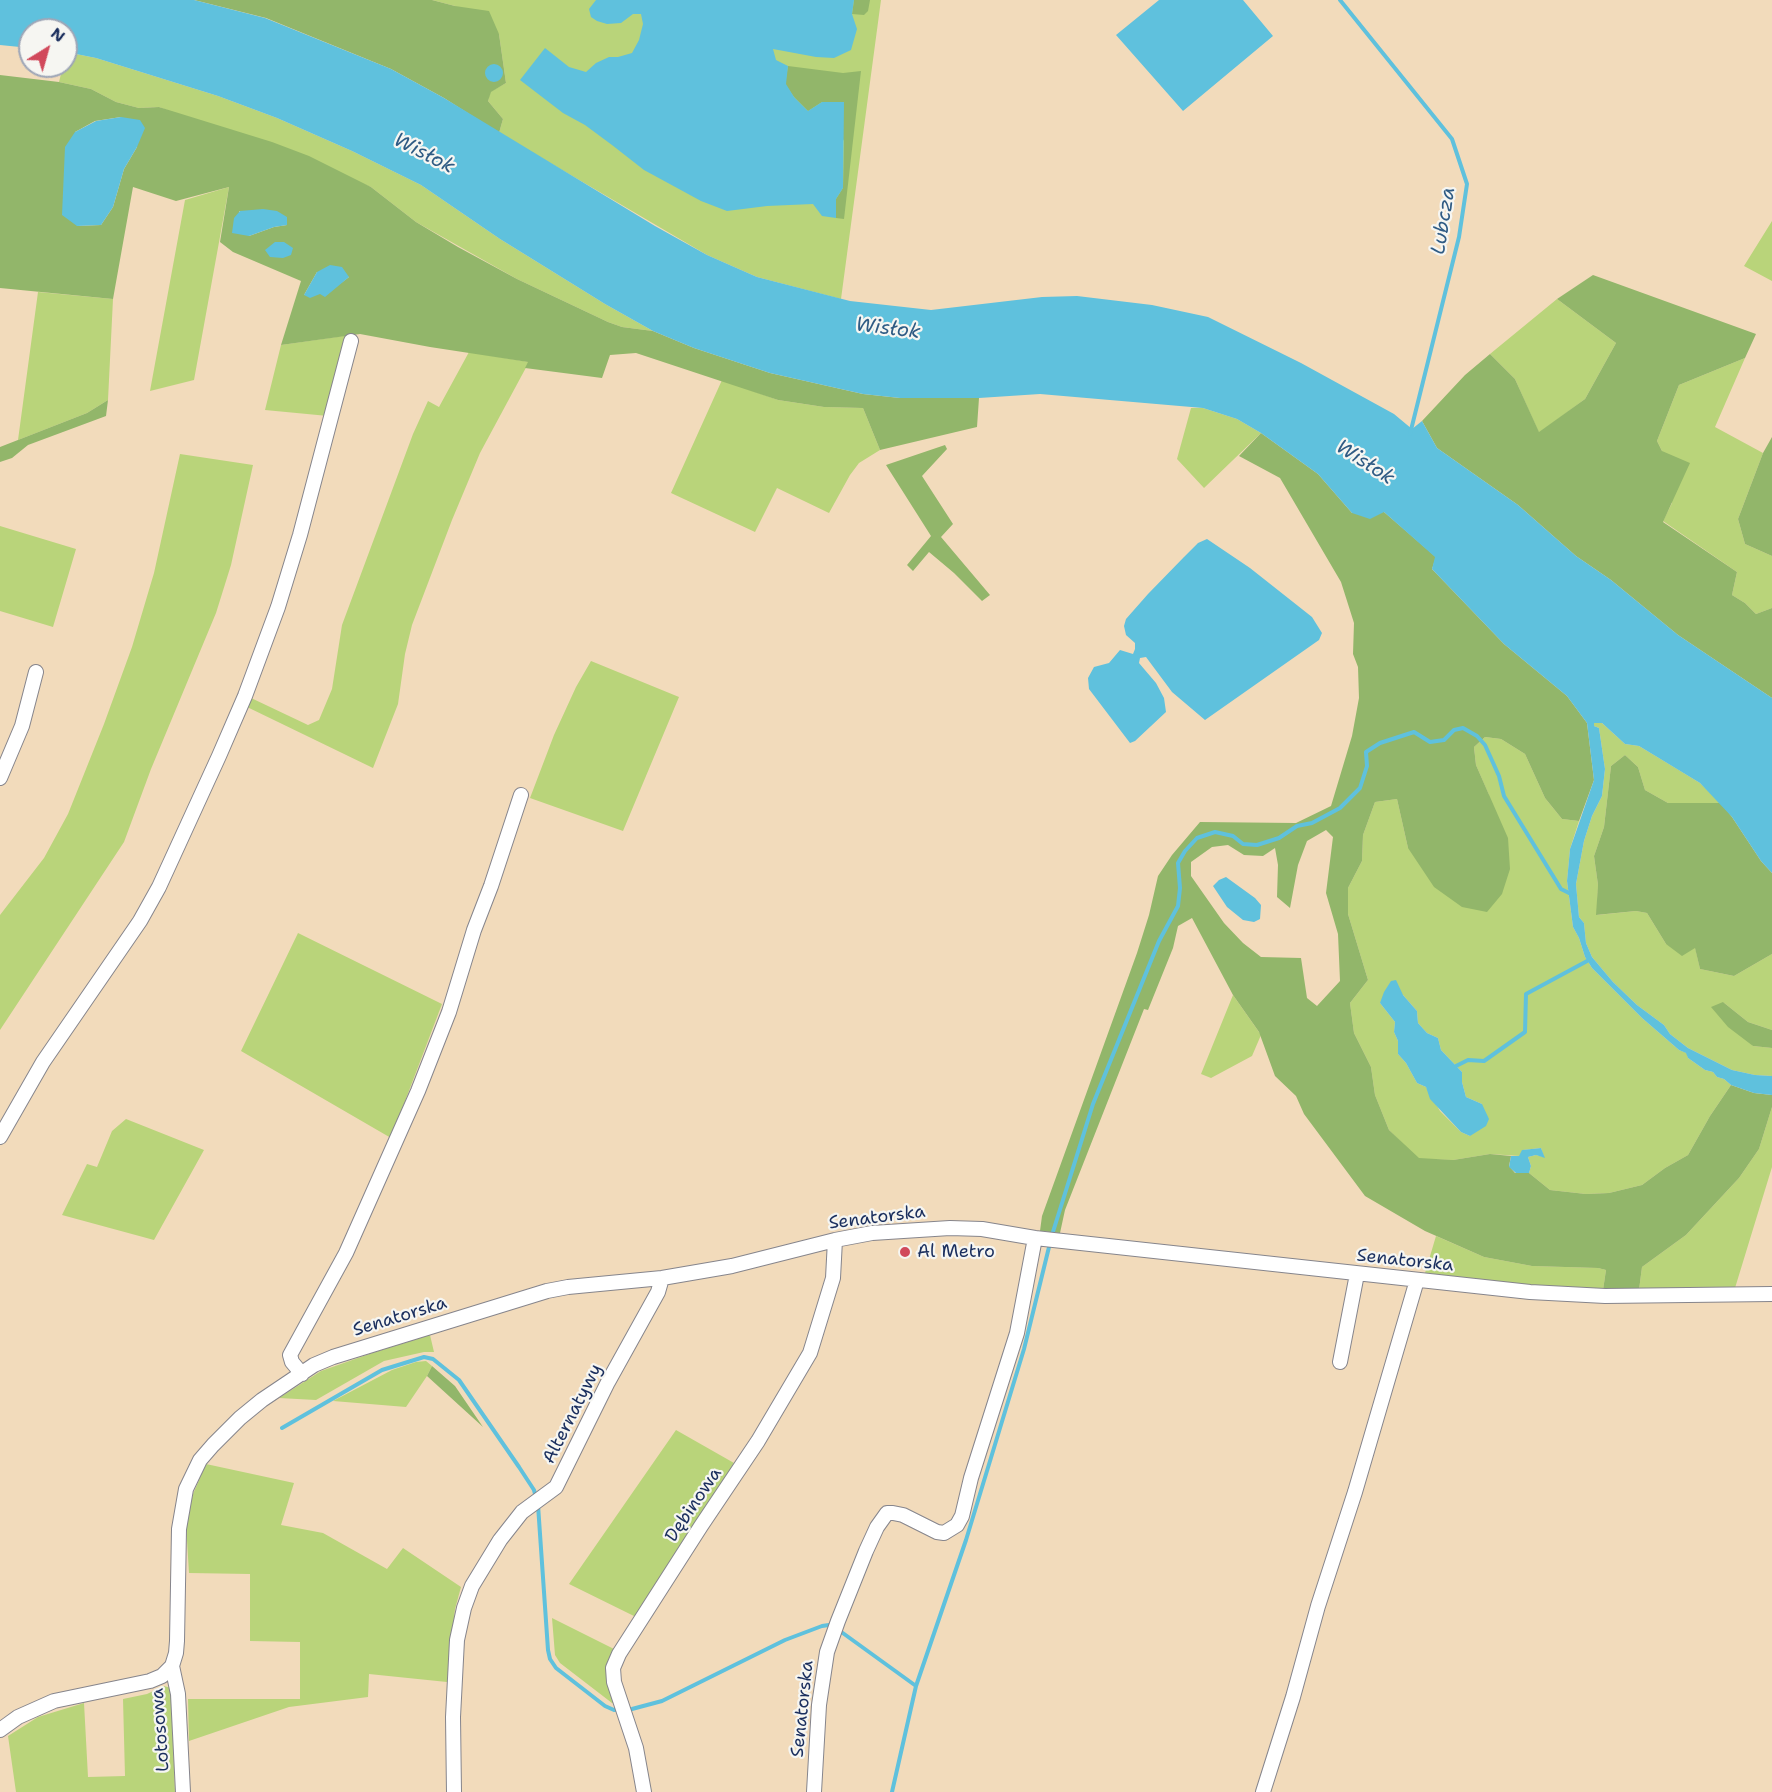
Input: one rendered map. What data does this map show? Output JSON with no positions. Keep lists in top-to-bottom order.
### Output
{
  "streets": {
    "street": [
      "Senatorska",
      "Alternatywy",
      "Dębinowa",
      "Lotosowa"
    ]
  },
  "crossings": [
    ["Senatorska", "Alternatywy"],
    ["Senatorska", "Dębinowa"],
    ["Senatorska", "Lotosowa"]
  ],
  "water": ["Wisłok", "Lubcza"],
  "places": ["Al Metro"],
  "north": "top right"
}
